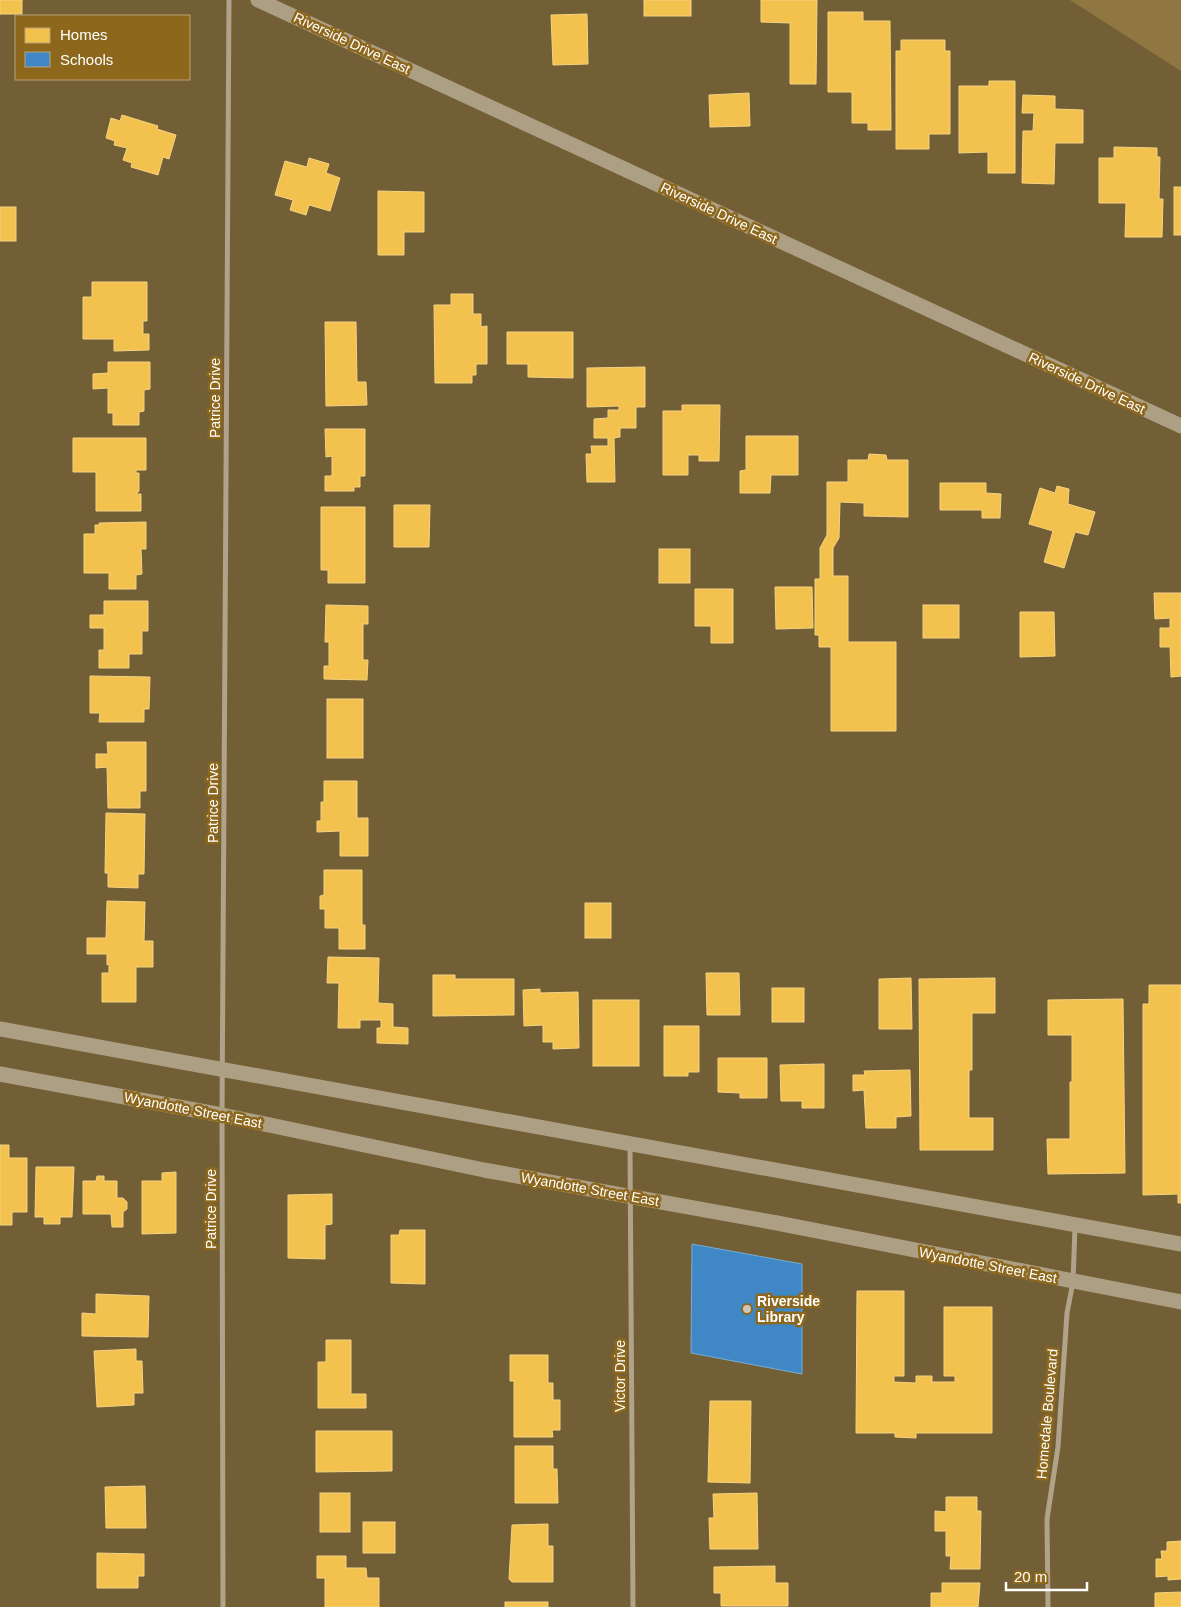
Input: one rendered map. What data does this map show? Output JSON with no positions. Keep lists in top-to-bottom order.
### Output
{
  "streets": {
    "main road": ["Riverside Drive East", "Wyandotte Street East"],
    "street": ["Patrice Drive", "Victor Drive", "Homedale Boulevard"]
  },
  "crossings": [
    ["Patrice Drive", "Wyandotte Street East"],
    ["Wyandotte Street East", "Victor Drive"],
    ["Wyandotte Street East", "Homedale Boulevard"]
  ],
  "places": ["Riverside Library"],
  "legend": ["Homes", "Schools"],
  "scale_bar": "20 m"
}
